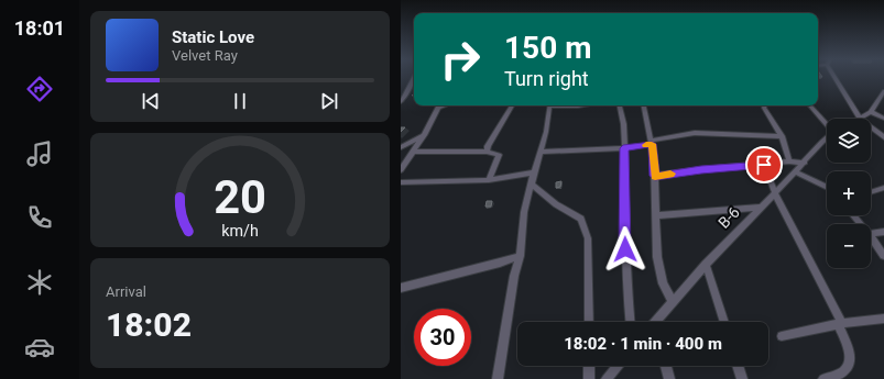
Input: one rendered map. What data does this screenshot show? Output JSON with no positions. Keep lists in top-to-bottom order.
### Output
{
  "streets": {
    "street": ["B-6"]
  },
  "page": {
    "tabs": "18:01",
    "turn": ["150 m", "Turn right"],
    "song": ["Static Love", "Velvet Ray"],
    "map_buttons": ["+", "−"],
    "tile": ["Arrival", "18:02"],
    "limit": "30",
    "trip": "18:02 · 1 min · 400 m",
    "gauge": ["20", "km/h"]
  }
}
